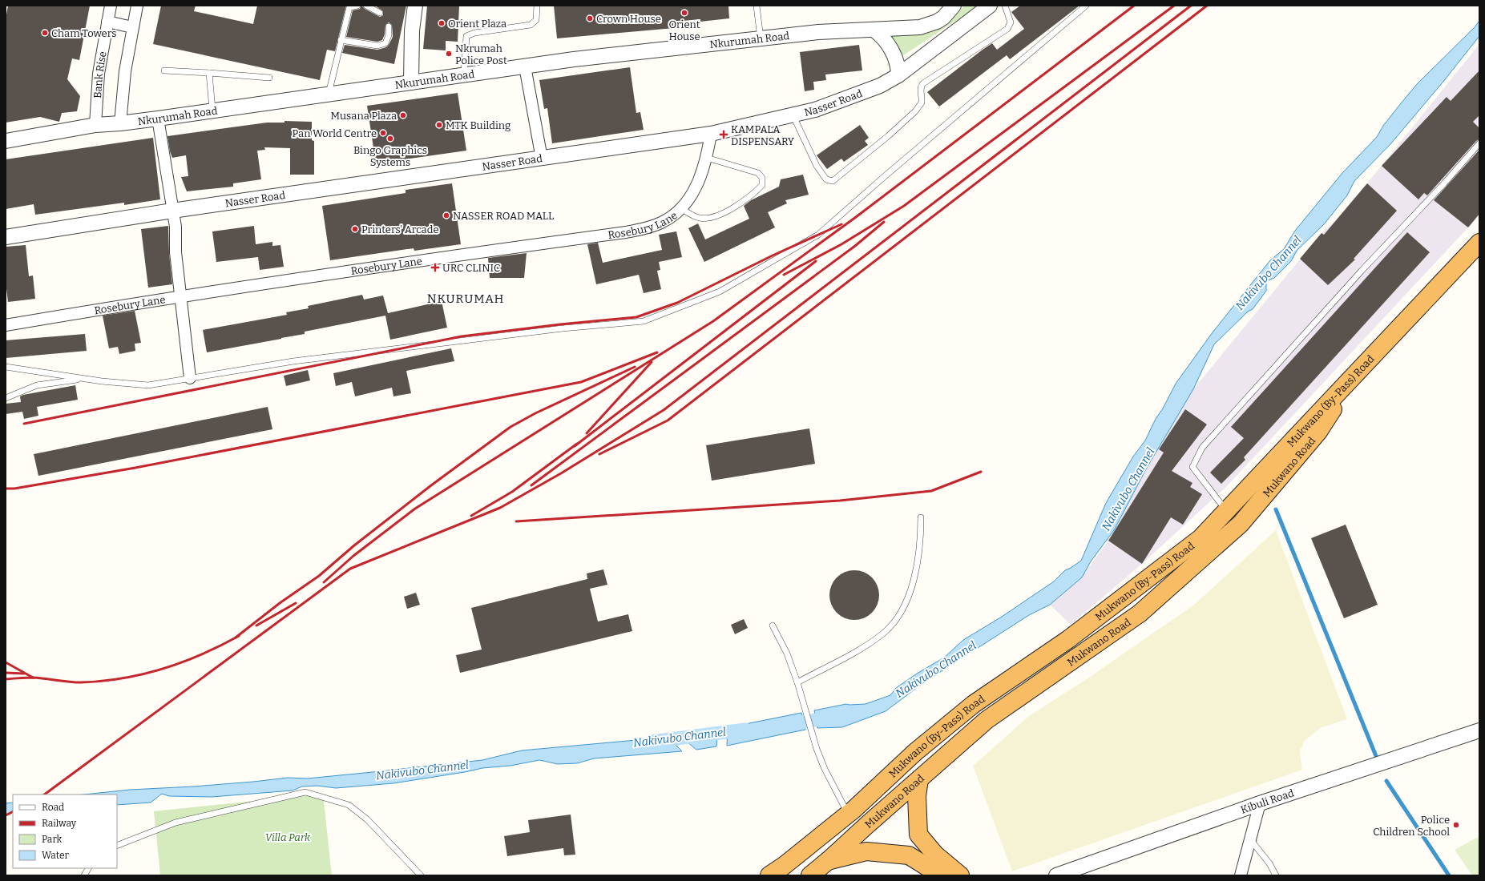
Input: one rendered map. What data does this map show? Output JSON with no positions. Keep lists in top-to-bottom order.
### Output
{
  "streets": {
    "highway": ["Mukwano (By-Pass) Road", "Mukwano Road"],
    "street": [
      "Nkurumah Road",
      "Bank Rise",
      "Nasser Road",
      "Rosebury Lane",
      "Kibuli Road"
    ]
  },
  "crossings": [
    ["Nkurumah Road", "Bank Rise"],
    ["Nasser Road", "Rosebury Lane"],
    ["Mukwano (By-Pass) Road", "Mukwano Road"]
  ],
  "districts": ["NKURUMAH"],
  "water": ["Nakivubo Channel"],
  "parks": ["Villa Park"],
  "places": {
    "other": [
      "Orient House",
      "Crown House",
      "Orient Plaza",
      "Cham Towers",
      "Nkrumah Police Post",
      "Musana Plaza",
      "MTK Building",
      "Pan World Centre",
      "Bingo Graphics Systems",
      "NASSER ROAD MALL",
      "Printers' Arcade",
      "Police Children School"
    ],
    "health": ["KAMPALA DISPENSARY", "URC CLINIC"]
  },
  "legend": [
    "Road",
    "Railway",
    "Park",
    "Water"
  ]
}
